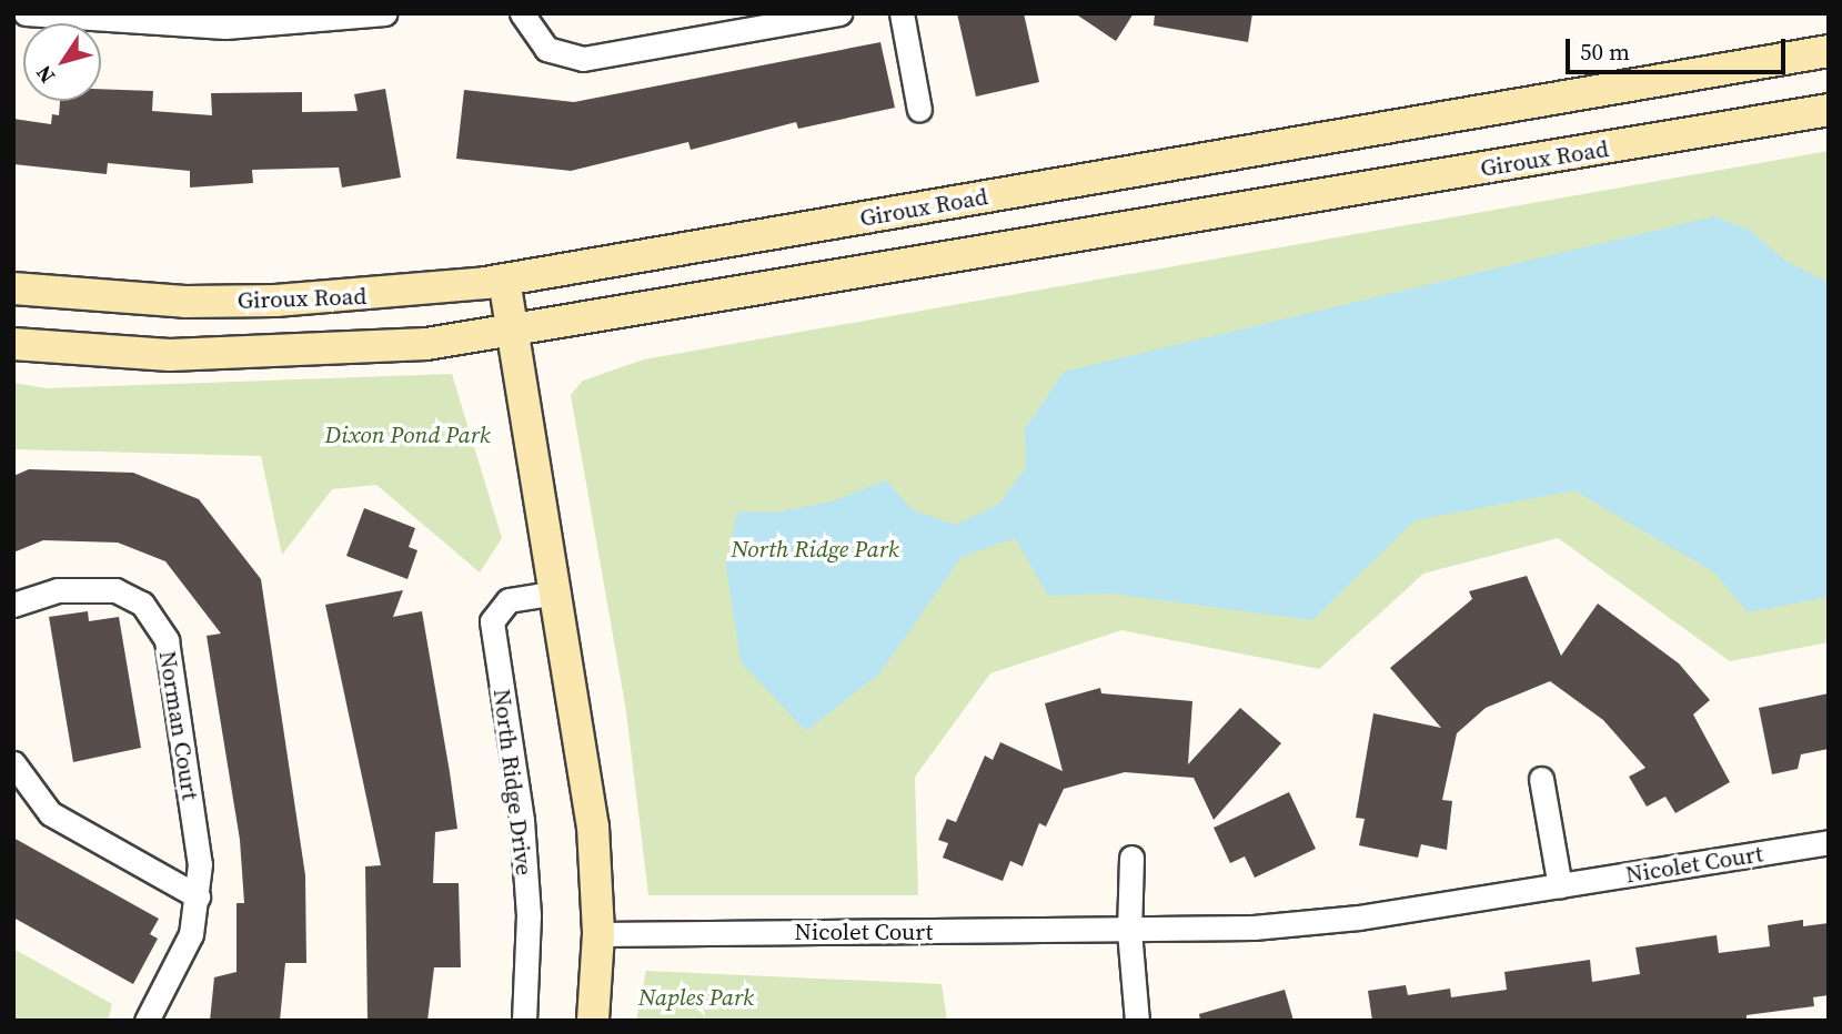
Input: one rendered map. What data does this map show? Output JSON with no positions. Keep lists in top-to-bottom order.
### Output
{
  "streets": {
    "main road": ["Giroux Road"],
    "street": ["Norman Court", "North Ridge Drive", "Nicolet Court"]
  },
  "parks": ["Dixon Pond Park", "North Ridge Park", "Naples Park"],
  "scale_bar": "50 m",
  "north": "bottom left"
}
